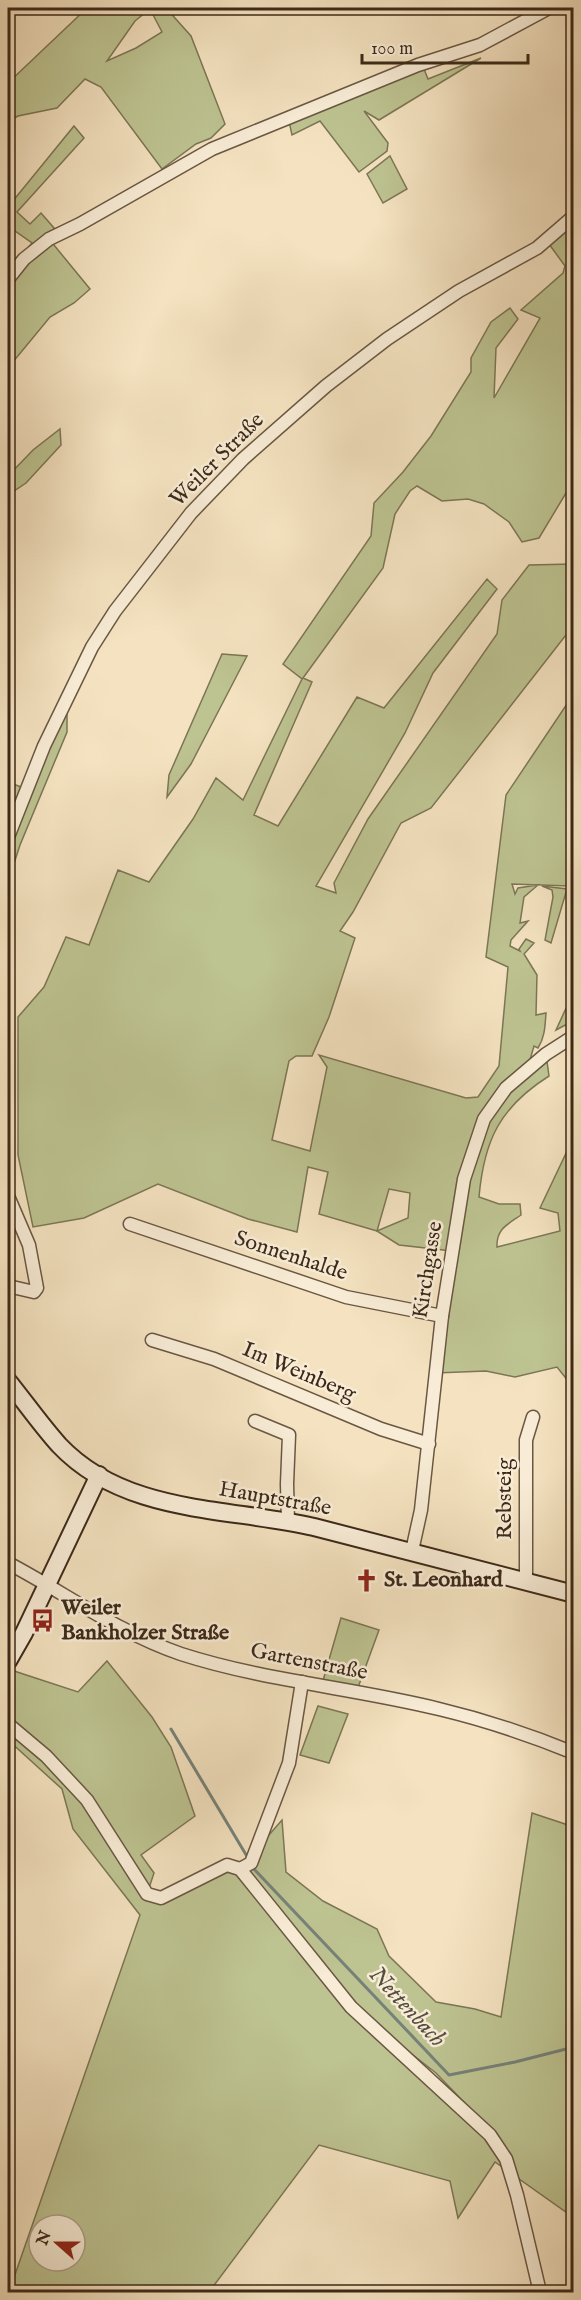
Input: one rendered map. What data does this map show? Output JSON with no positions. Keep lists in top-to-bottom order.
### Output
{
  "streets": {
    "street": [
      "Weiler Straße",
      "Sonnenhalde",
      "Kirchgasse",
      "Im Weinberg",
      "Hauptstraße",
      "Rebsteig",
      "Gartenstraße"
    ]
  },
  "crossings": [
    ["Sonnenhalde", "Kirchgasse"],
    ["Kirchgasse", "Im Weinberg"],
    ["Kirchgasse", "Hauptstraße"],
    ["Hauptstraße", "Rebsteig"]
  ],
  "water": ["Nettenbach"],
  "places": {
    "church": ["St. Leonhard"],
    "bus stop": ["Weiler Bankholzer Straße"]
  },
  "scale_bar": "100 m",
  "north": "left"
}
